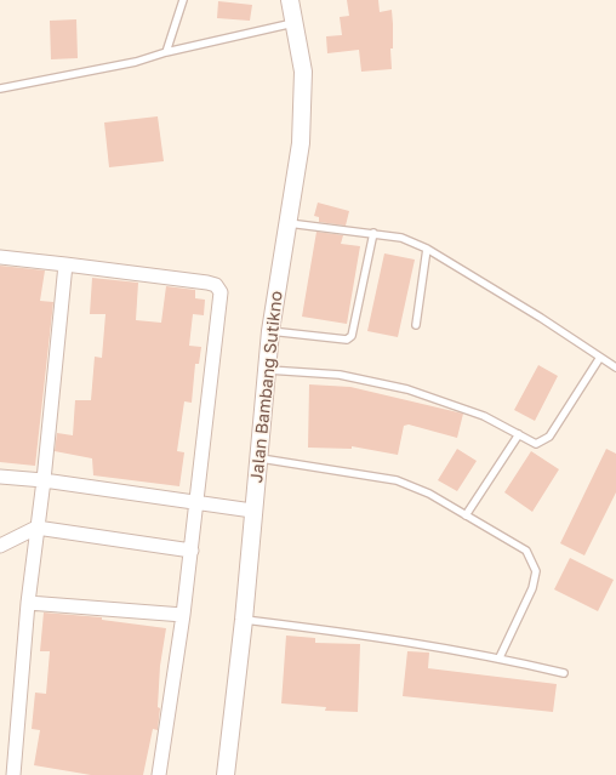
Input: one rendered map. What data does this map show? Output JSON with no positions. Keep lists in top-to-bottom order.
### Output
{
  "streets": {
    "street": ["Jalan Bambang Sutikno"]
  }
}
